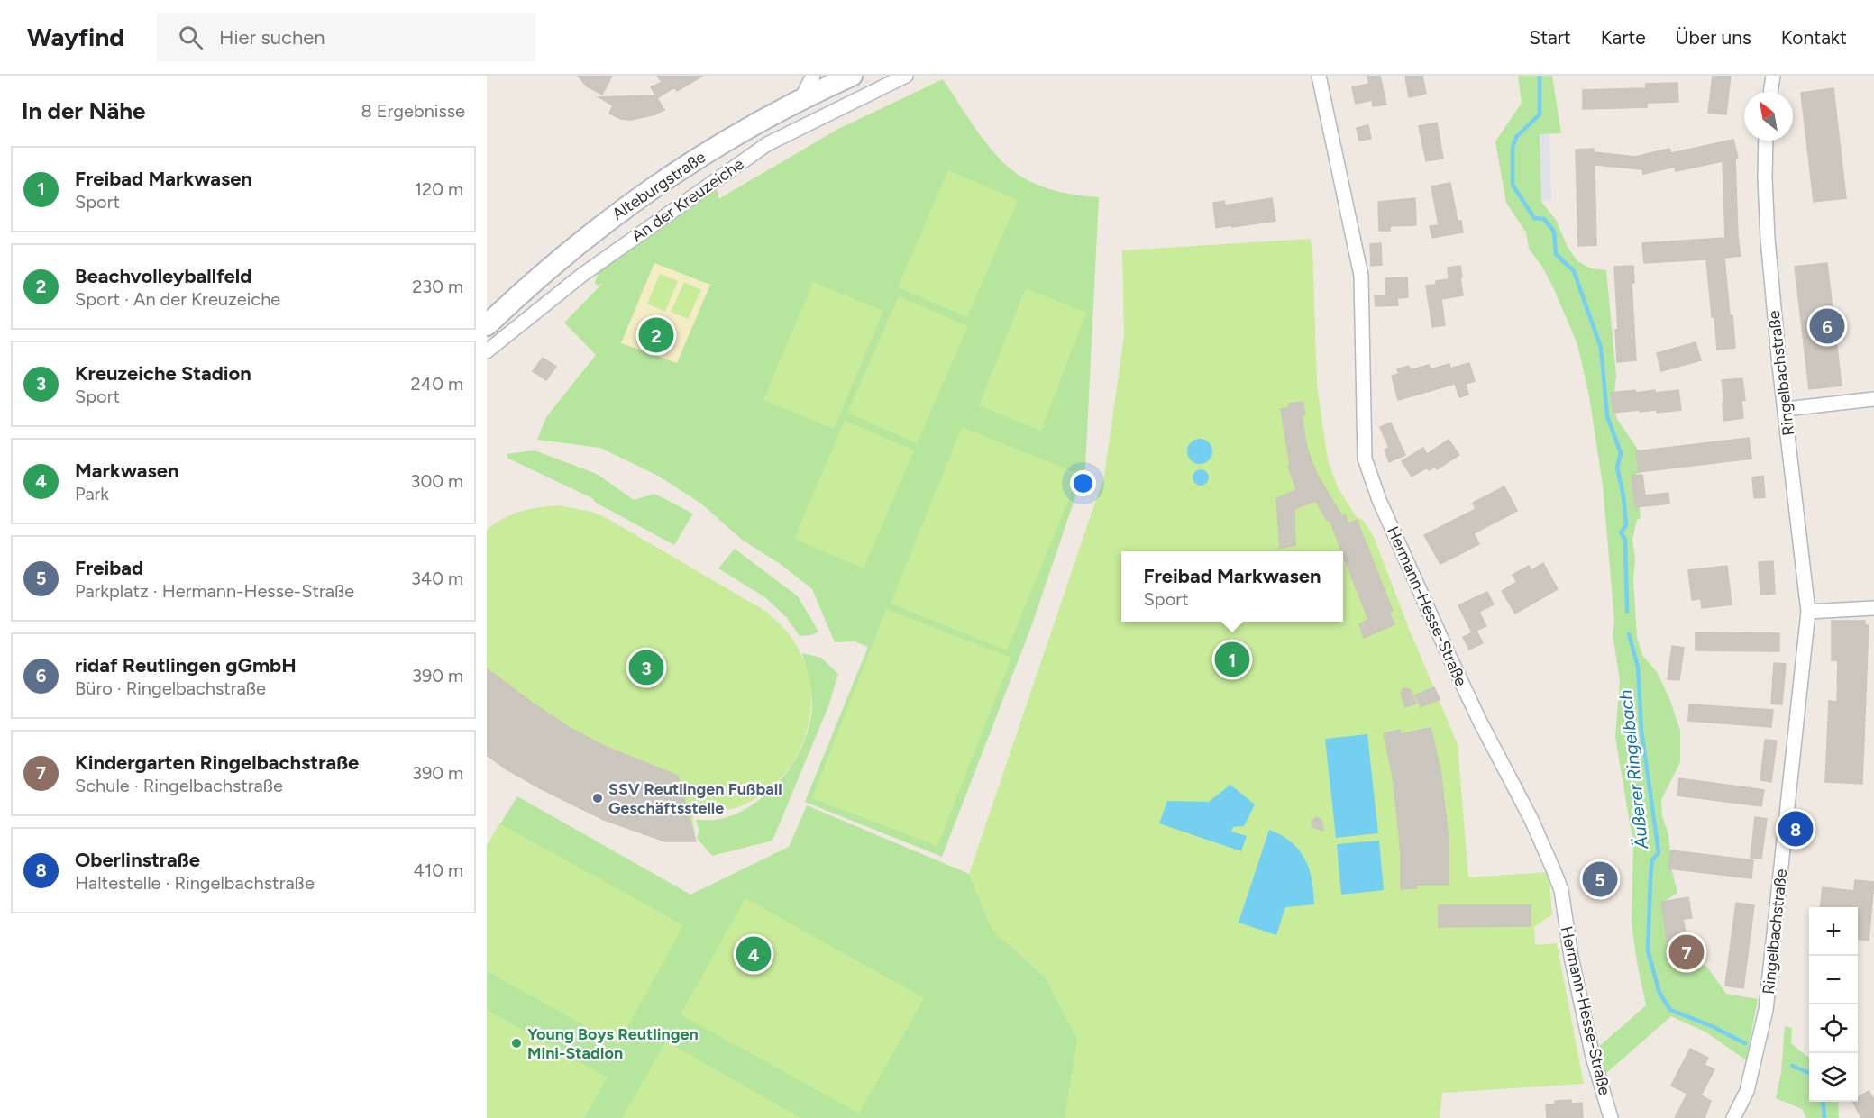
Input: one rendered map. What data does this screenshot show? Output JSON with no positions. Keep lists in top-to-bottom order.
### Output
{
  "streets": {
    "main road": ["Alteburgstraße"],
    "street": ["An der Kreuzeiche", "Ringelbachstraße", "Hermann-Hesse-Straße"]
  },
  "water": ["Äußerer Ringelbach"],
  "places": ["SSV Reutlingen Fußball Geschäftsstelle", "Young Boys Reutlingen Mini-Stadion"],
  "north": "top left",
  "page": {
    "header": "Wayfind",
    "search": "Hier suchen",
    "nav": [
      "Start",
      "Karte",
      "Über uns",
      "Kontakt"
    ],
    "heading": ["In der Nähe", "8 Ergebnisse"],
    "list": [
      {
        "mark": "1",
        "name": "Freibad Markwasen",
        "note": "Sport",
        "value": "120 m"
      },
      {
        "mark": "2",
        "name": "Beachvolleyballfeld",
        "note": "Sport · An der Kreuzeiche",
        "value": "230 m"
      },
      {
        "mark": "3",
        "name": "Kreuzeiche Stadion",
        "note": "Sport",
        "value": "240 m"
      },
      {
        "mark": "4",
        "name": "Markwasen",
        "note": "Park",
        "value": "300 m"
      },
      {
        "mark": "5",
        "name": "Freibad",
        "note": "Parkplatz · Hermann-Hesse-Straße",
        "value": "340 m"
      },
      {
        "mark": "6",
        "name": "ridaf Reutlingen gGmbH",
        "note": "Büro · Ringelbachstraße",
        "value": "390 m"
      },
      {
        "mark": "7",
        "name": "Kindergarten Ringelbachstraße",
        "note": "Schule · Ringelbachstraße",
        "value": "390 m"
      },
      {
        "mark": "8",
        "name": "Oberlinstraße",
        "note": "Haltestelle · Ringelbachstraße",
        "value": "410 m"
      }
    ],
    "pins": [
      "6",
      "2",
      "1",
      "3",
      "8",
      "5",
      "7",
      "4"
    ],
    "popup": ["Freibad Markwasen", "Sport"],
    "map_buttons": ["+", "−"]
  }
}
